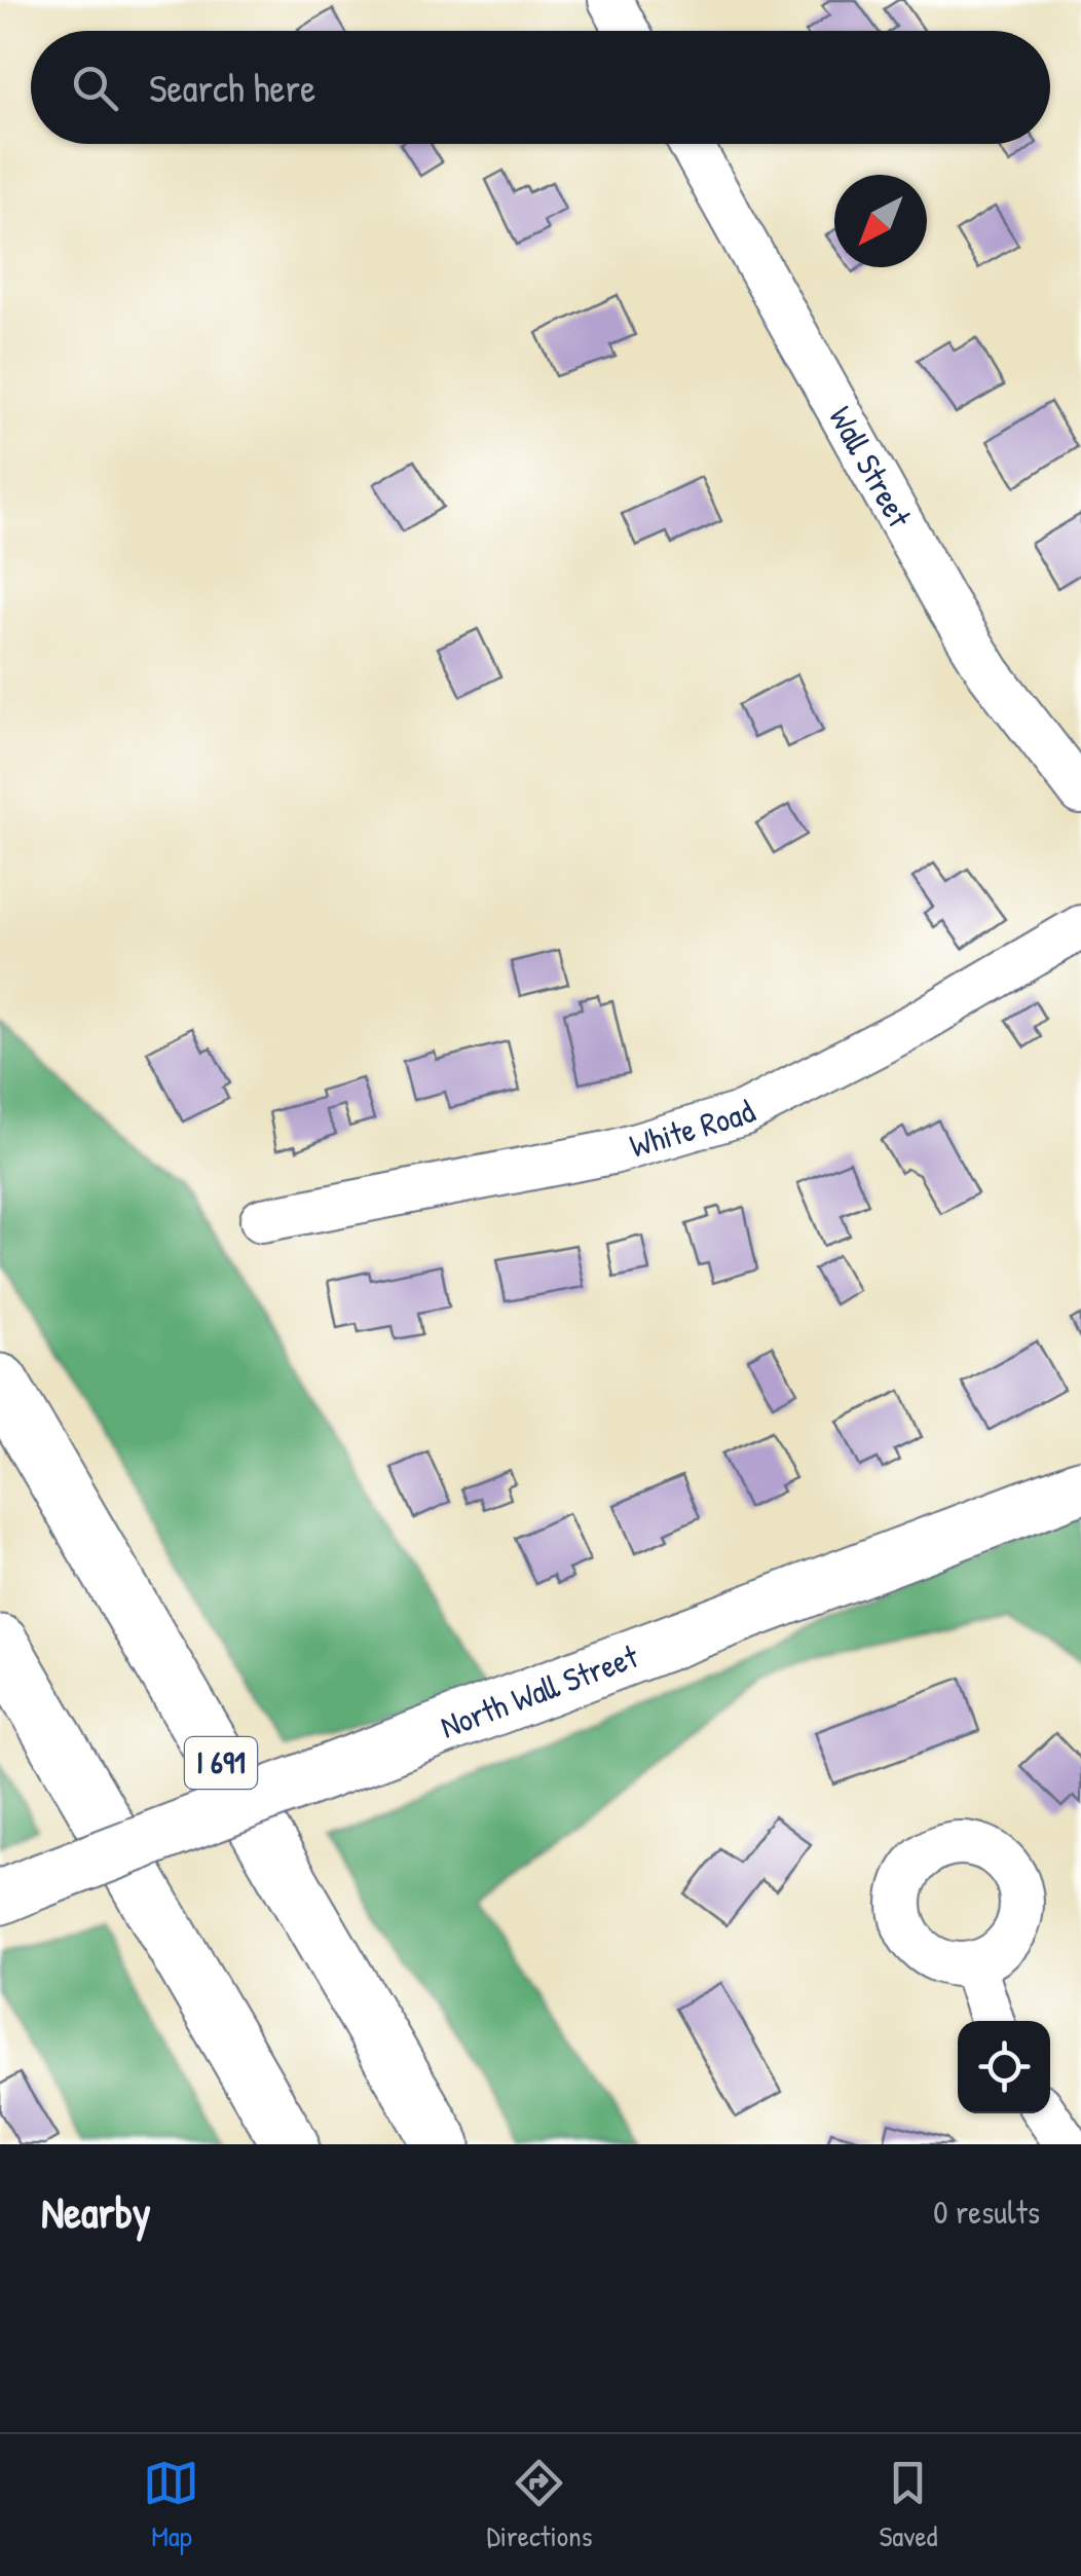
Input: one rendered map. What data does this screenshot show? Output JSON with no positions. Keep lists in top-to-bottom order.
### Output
{
  "streets": {
    "highway": ["I 691"],
    "street": ["Wall Street", "White Road", "North Wall Street"]
  },
  "north": "bottom left",
  "page": {
    "search": "Search here",
    "heading": ["Nearby", "0 results"],
    "nav": ["Map", "Directions", "Saved"]
  }
}
